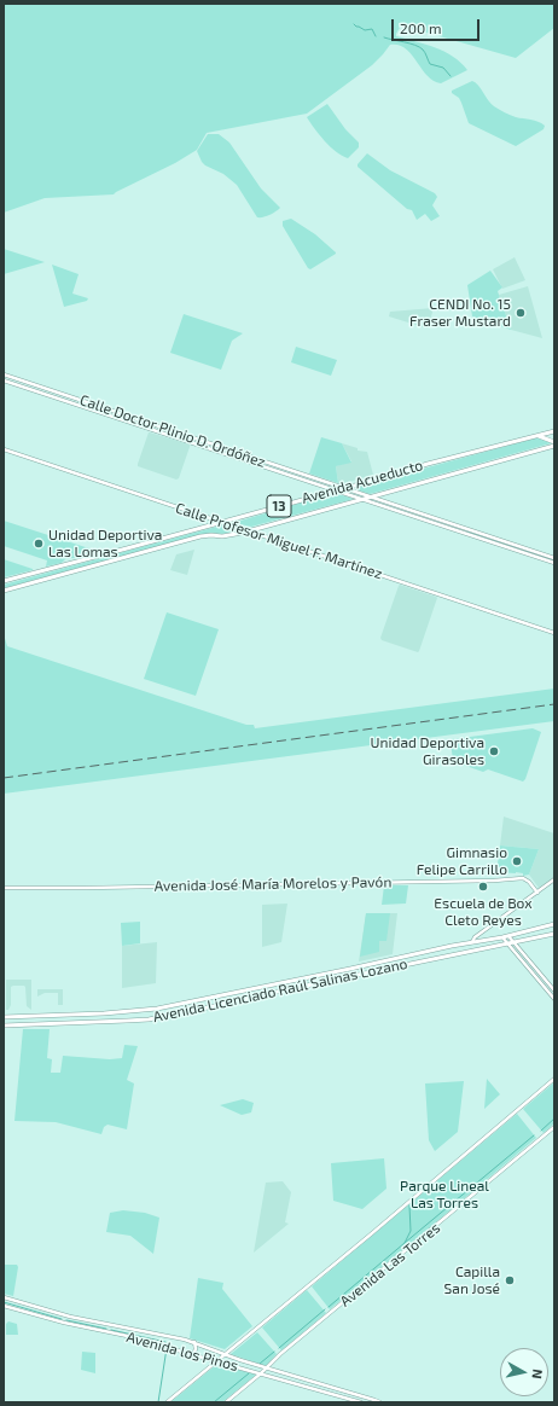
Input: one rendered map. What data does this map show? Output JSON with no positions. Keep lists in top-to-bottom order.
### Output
{
  "streets": {
    "main road": ["Avenida Acueducto", "13", "Avenida Licenciado Raúl Salinas Lozano"],
    "street": [
      "Calle Doctor Plinio D. Ordóñez",
      "Calle Profesor Miguel F. Martínez",
      "Avenida José María Morelos y Pavón",
      "Avenida Las Torres",
      "Avenida los Pinos"
    ]
  },
  "crossings": [
    ["Calle Doctor Plinio D. Ordóñez", "Avenida Acueducto"],
    ["Avenida Acueducto", "Calle Profesor Miguel F. Martínez"],
    ["Avenida Las Torres", "Avenida los Pinos"]
  ],
  "parks": ["Parque Lineal Las Torres"],
  "places": [
    "CENDI No. 15 Fraser Mustard",
    "Unidad Deportiva Las Lomas",
    "Unidad Deportiva Girasoles",
    "Gimnasio Felipe Carrillo",
    "Escuela de Box Cleto Reyes",
    "Capilla San José"
  ],
  "scale_bar": "200 m",
  "north": "right"
}
